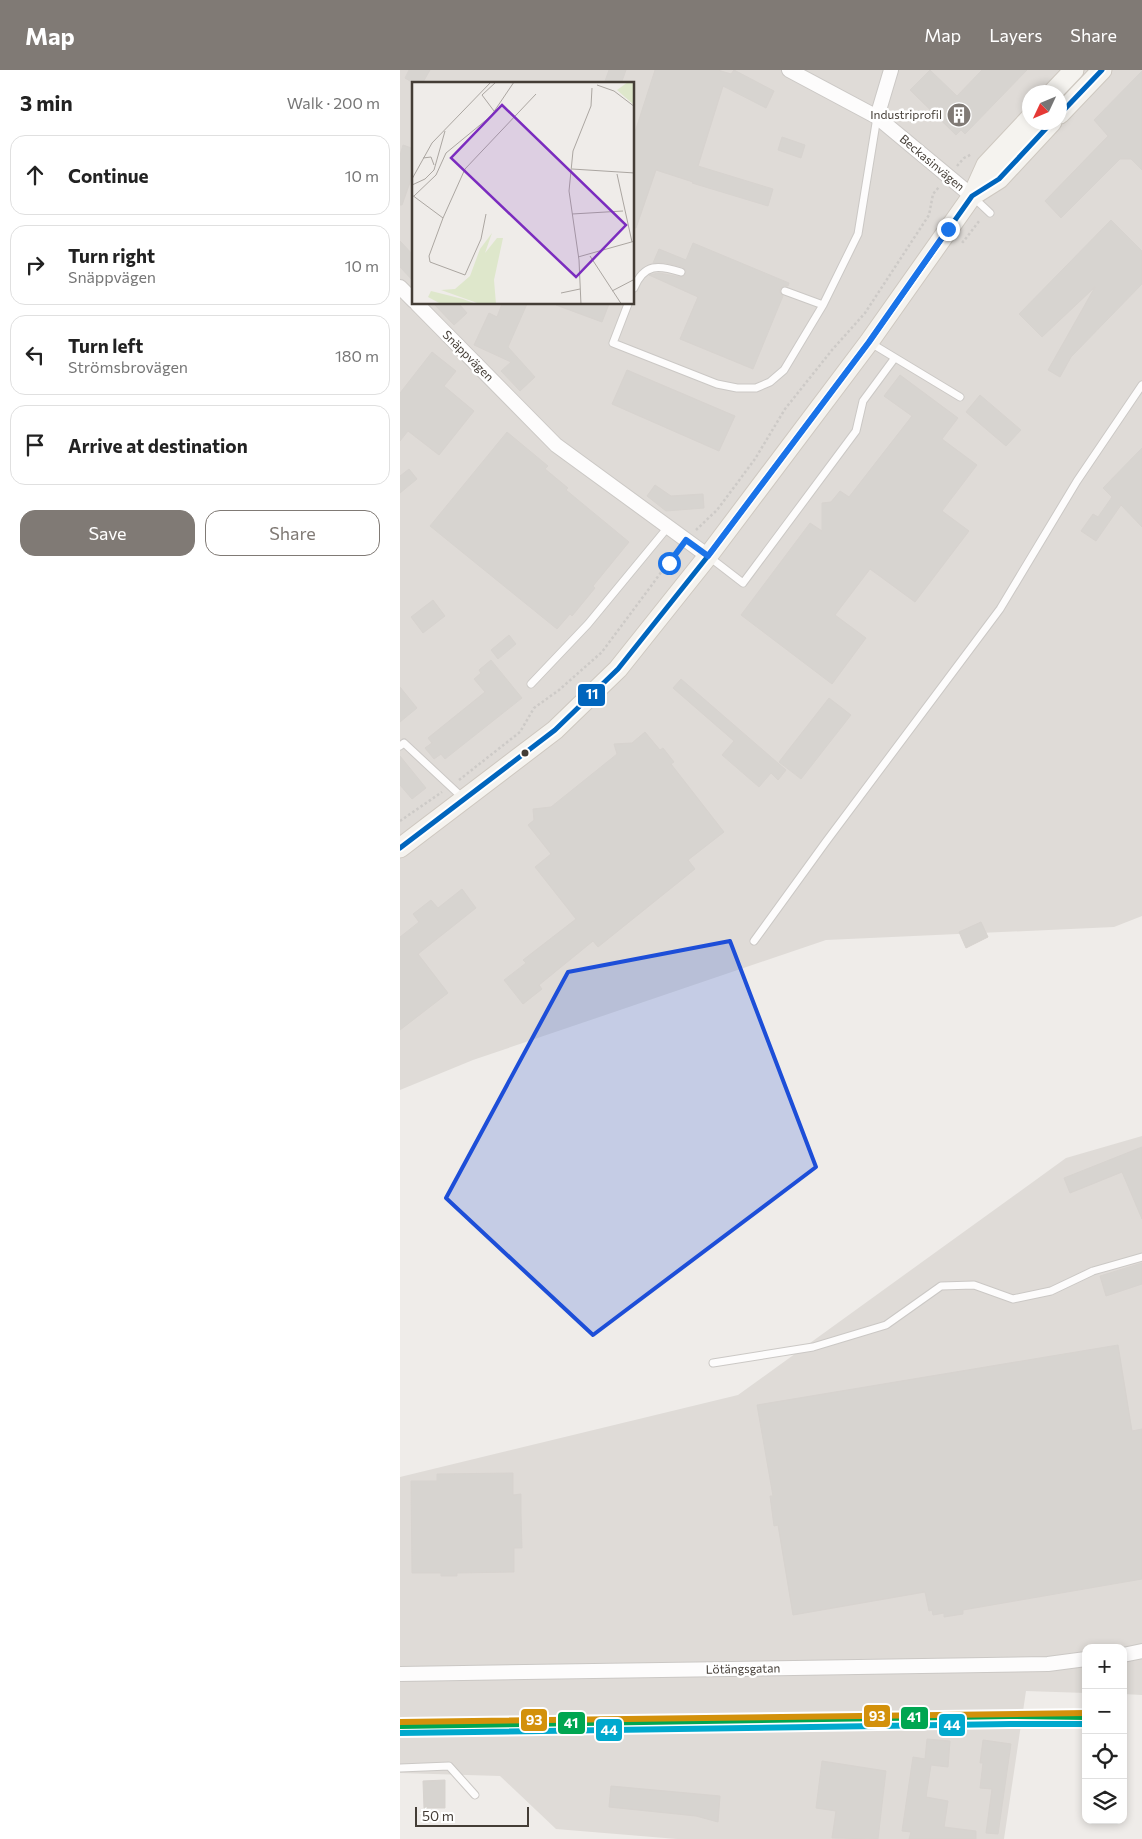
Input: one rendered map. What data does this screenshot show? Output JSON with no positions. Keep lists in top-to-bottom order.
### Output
{
  "streets": {
    "street": ["Beckasinvägen", "Snäppvägen", "Lötängsgatan"]
  },
  "places": {
    "building": ["Industriprofil"]
  },
  "lines": [
    "transit line 11",
    "transit line 93",
    "transit line 41",
    "transit line 44"
  ],
  "scale_bar": "50 m",
  "north": "bottom left",
  "page": {
    "header": "Map",
    "nav": ["Map", "Layers", "Share"],
    "heading": ["3 min", "Walk · 200 m"],
    "list": [
      ["Continue", "10 m"],
      ["Turn right", "Snäppvägen", "10 m"],
      ["Turn left", "Strömsbrovägen", "180 m"],
      "Arrive at destination"
    ],
    "buttons": ["Save", "Share"],
    "map_buttons": ["+", "−"],
    "scale": "50 m"
  }
}
